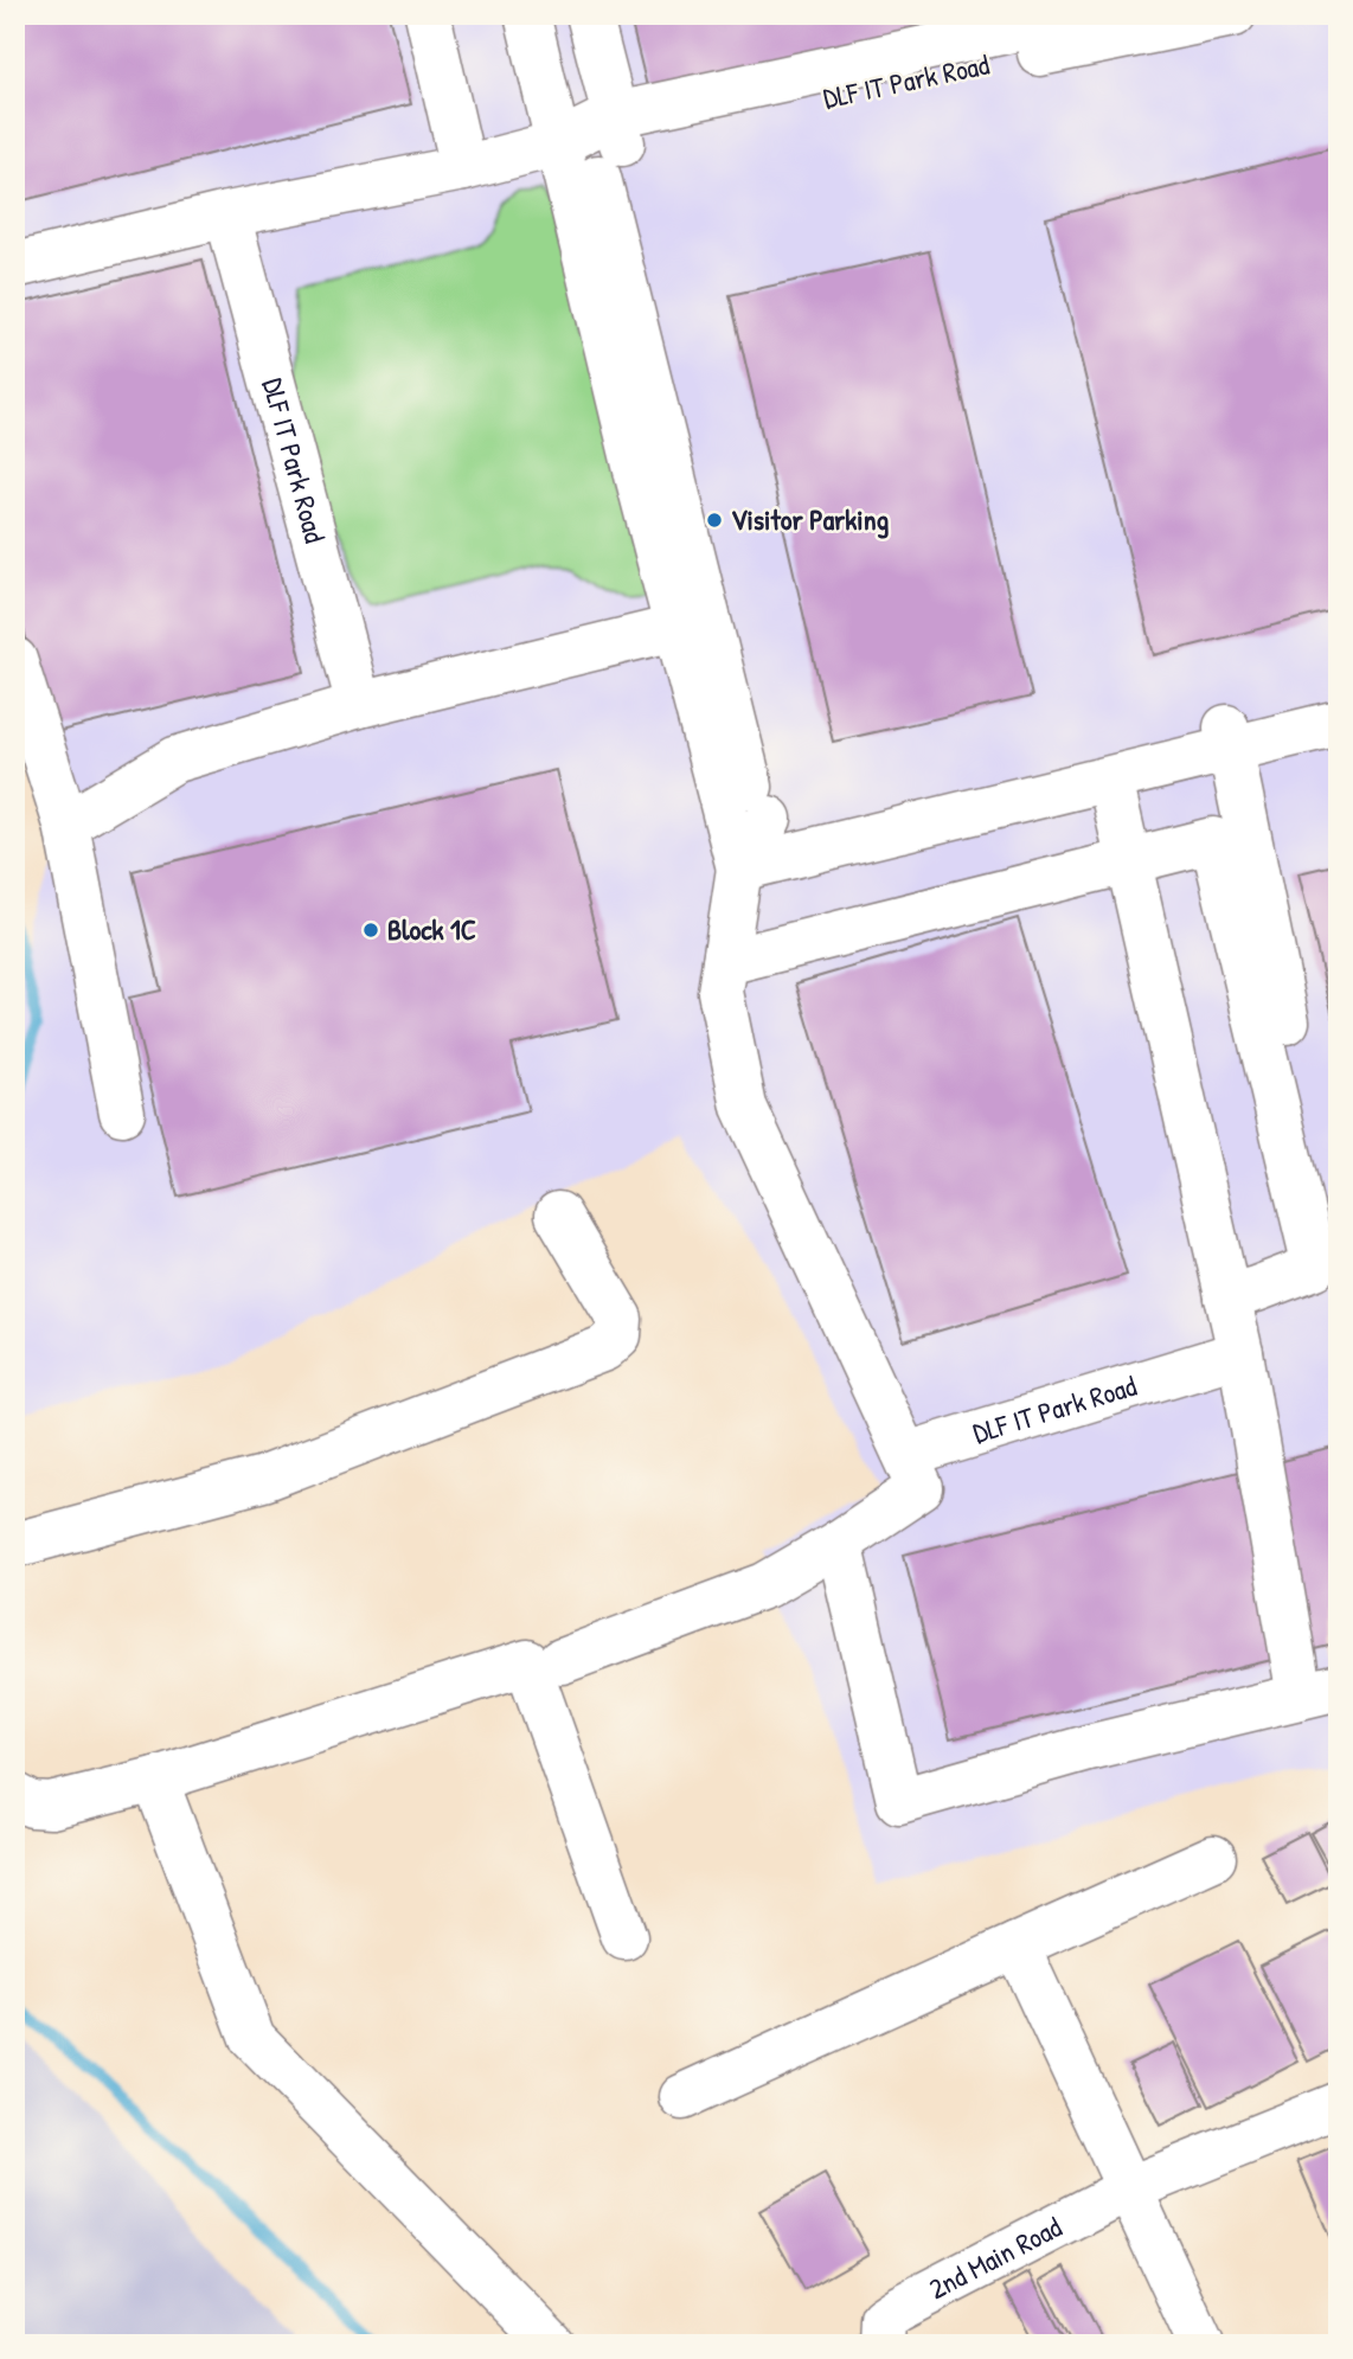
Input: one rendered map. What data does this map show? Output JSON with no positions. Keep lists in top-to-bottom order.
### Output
{
  "streets": {
    "street": ["DLF IT Park Road", "2nd Main Road"]
  },
  "places": ["Visitor Parking", "Block 1C"]
}
